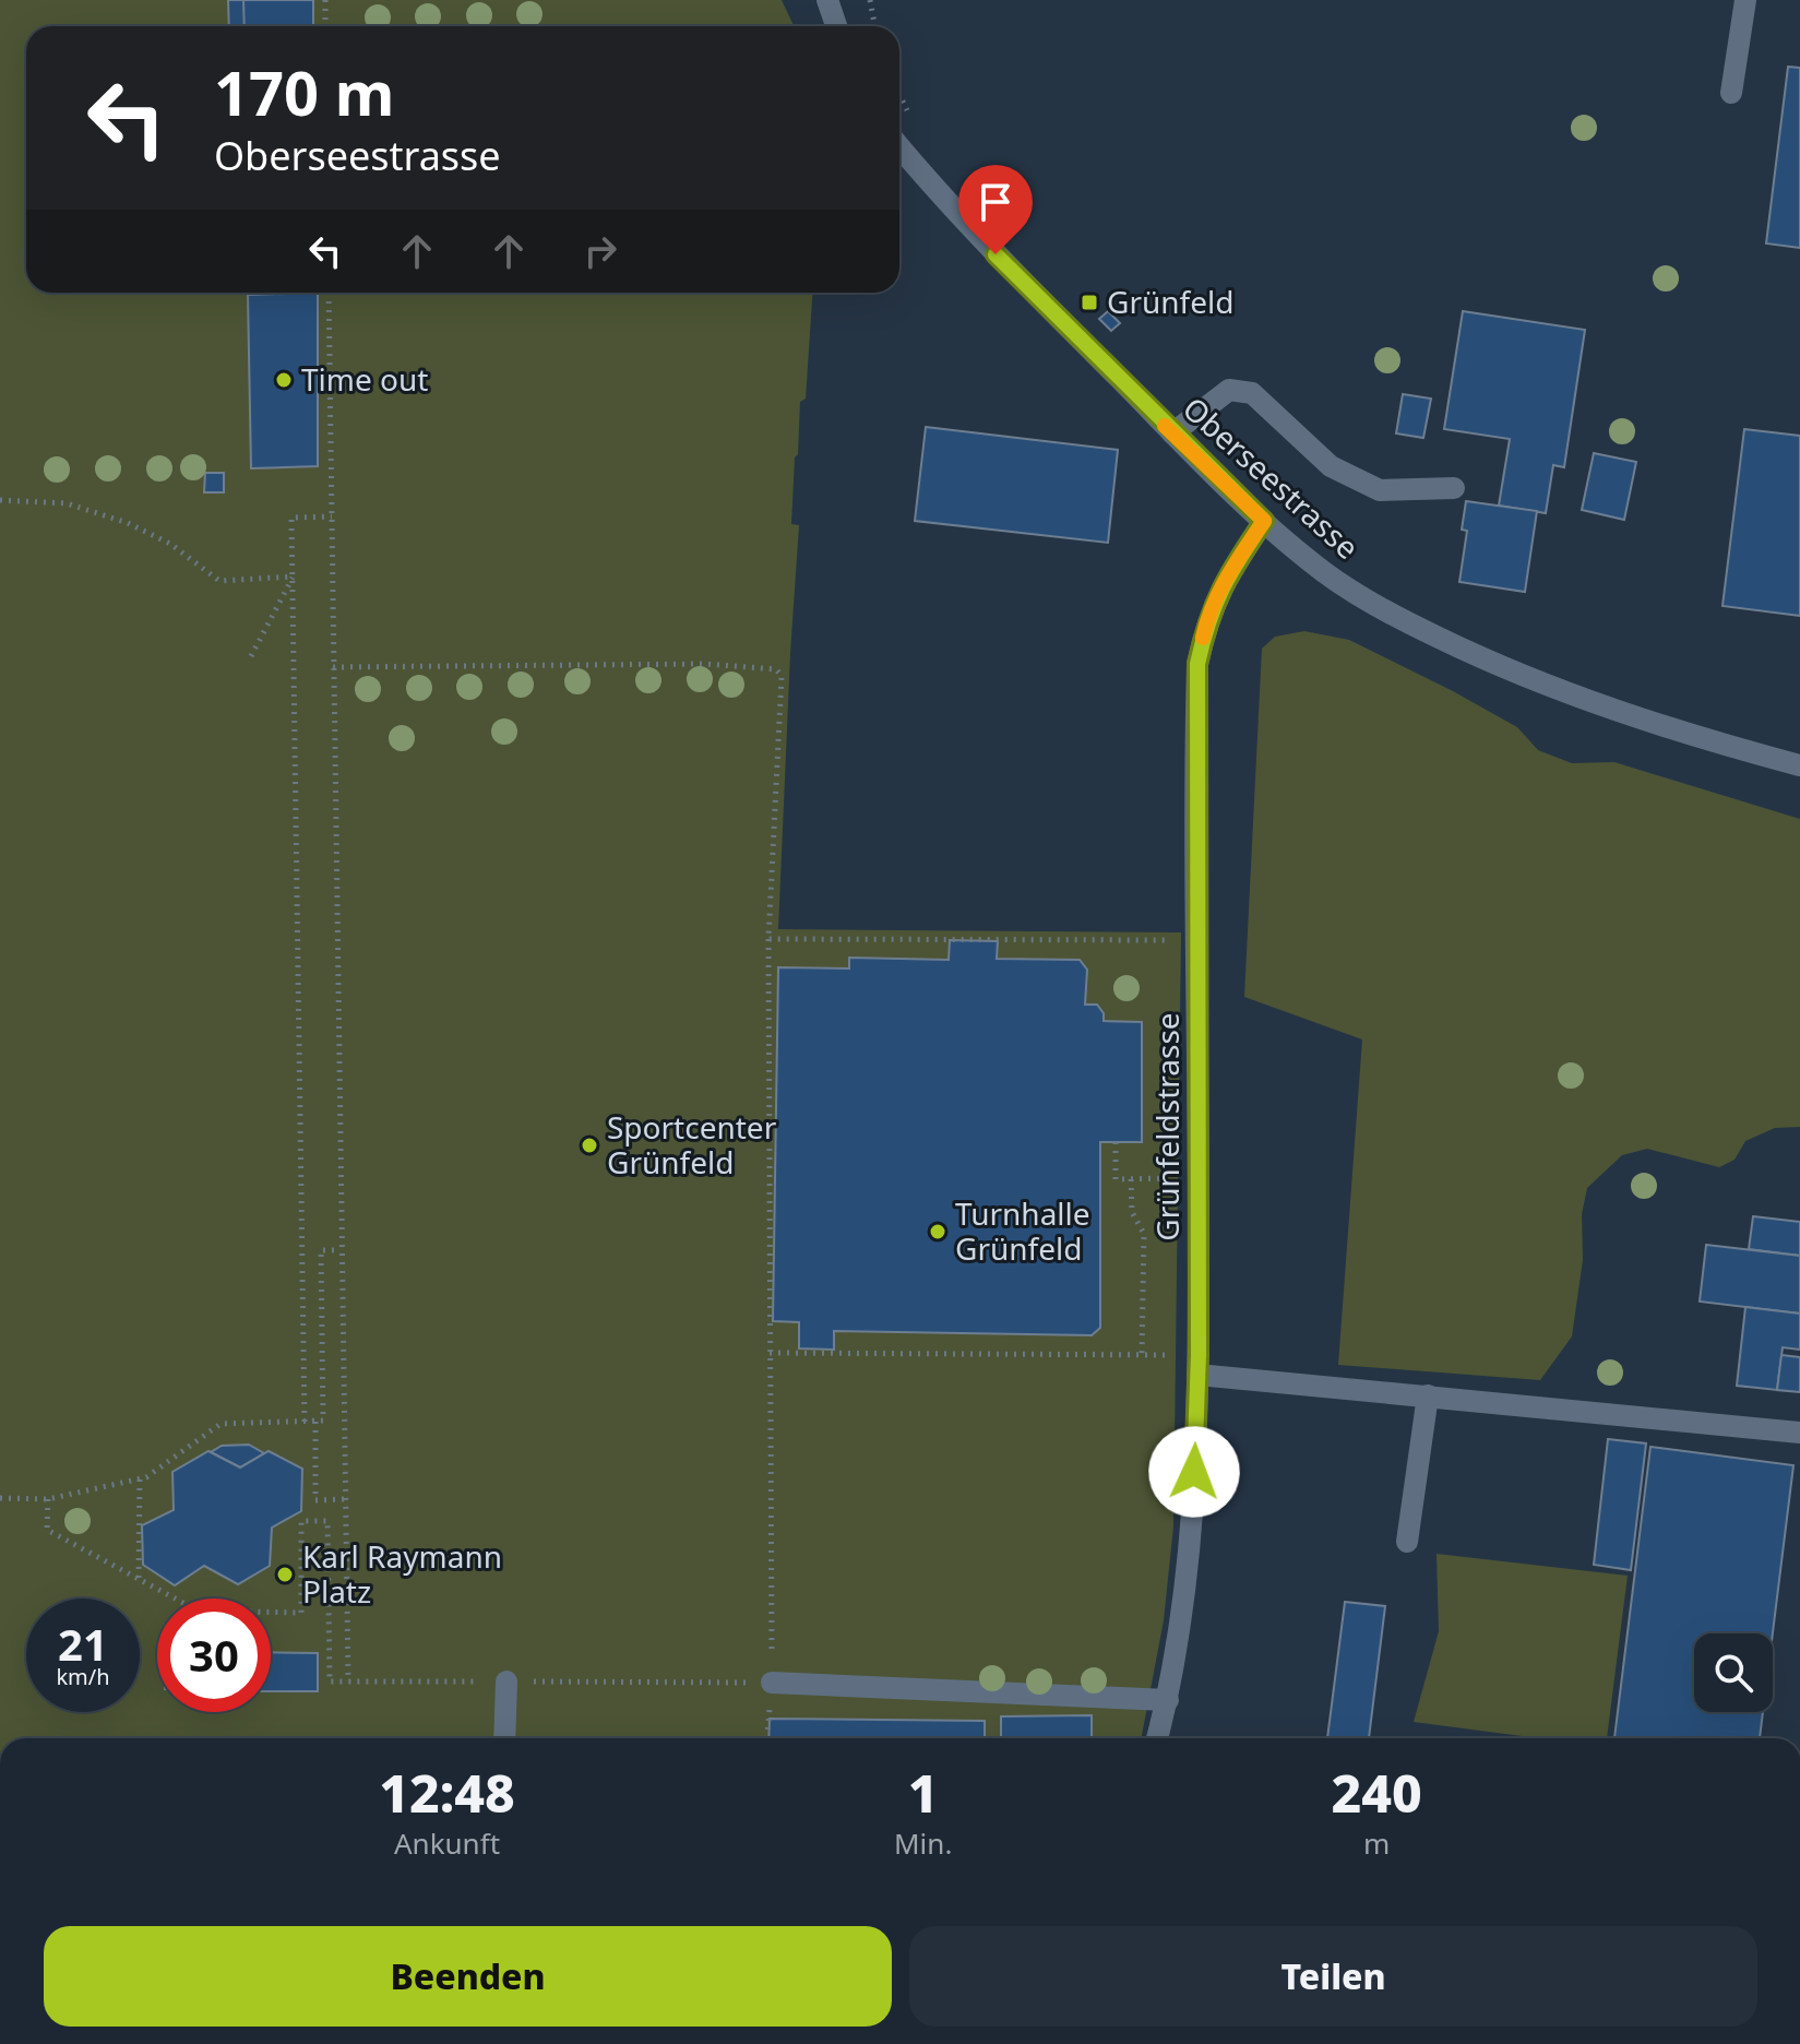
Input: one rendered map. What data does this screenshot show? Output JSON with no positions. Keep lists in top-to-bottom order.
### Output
{
  "streets": {
    "street": ["Oberseestrasse", "Grünfeldstrasse"]
  },
  "crossings": [
    ["Oberseestrasse", "Grünfeldstrasse"]
  ],
  "places": {
    "transit": ["Grünfeld"],
    "other": [
      "Time out",
      "Sportcenter Grünfeld",
      "Turnhalle Grünfeld",
      "Karl Raymann Platz"
    ]
  },
  "page": {
    "turn": ["170 m", "Oberseestrasse"],
    "speed": "21 km/h",
    "limit": "30",
    "eta": [
      "12:48",
      "Ankunft",
      "1",
      "Min.",
      "240",
      "m"
    ],
    "buttons": ["Beenden", "Teilen"]
  }
}
